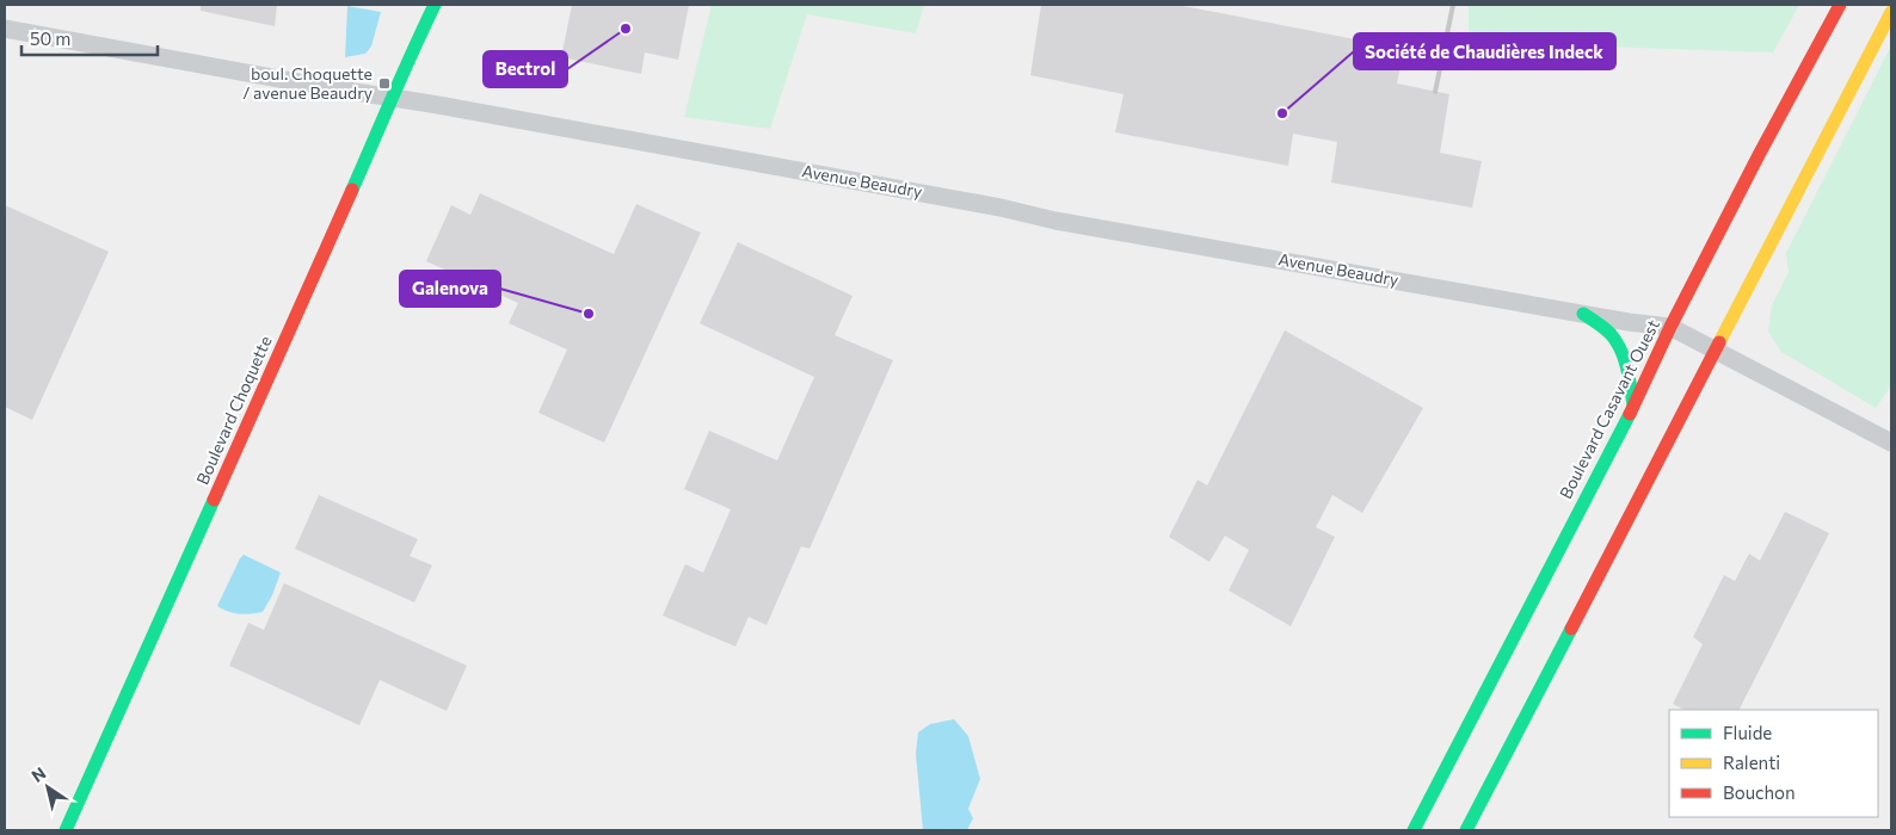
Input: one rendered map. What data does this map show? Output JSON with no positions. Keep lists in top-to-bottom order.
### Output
{
  "streets": {
    "main road": ["Boulevard Casavant Ouest", "Boulevard Choquette"],
    "street": ["Avenue Beaudry"]
  },
  "crossings": [
    ["Avenue Beaudry", "Boulevard Casavant Ouest"],
    ["Avenue Beaudry", "Boulevard Choquette"]
  ],
  "places": {
    "other": ["Bectrol", "Société de Chaudières Indeck", "Galenova"],
    "transit": ["boul. Choquette / avenue Beaudry"]
  },
  "legend": ["Fluide", "Ralenti", "Bouchon"],
  "scale_bar": "50 m",
  "north": "top left"
}
